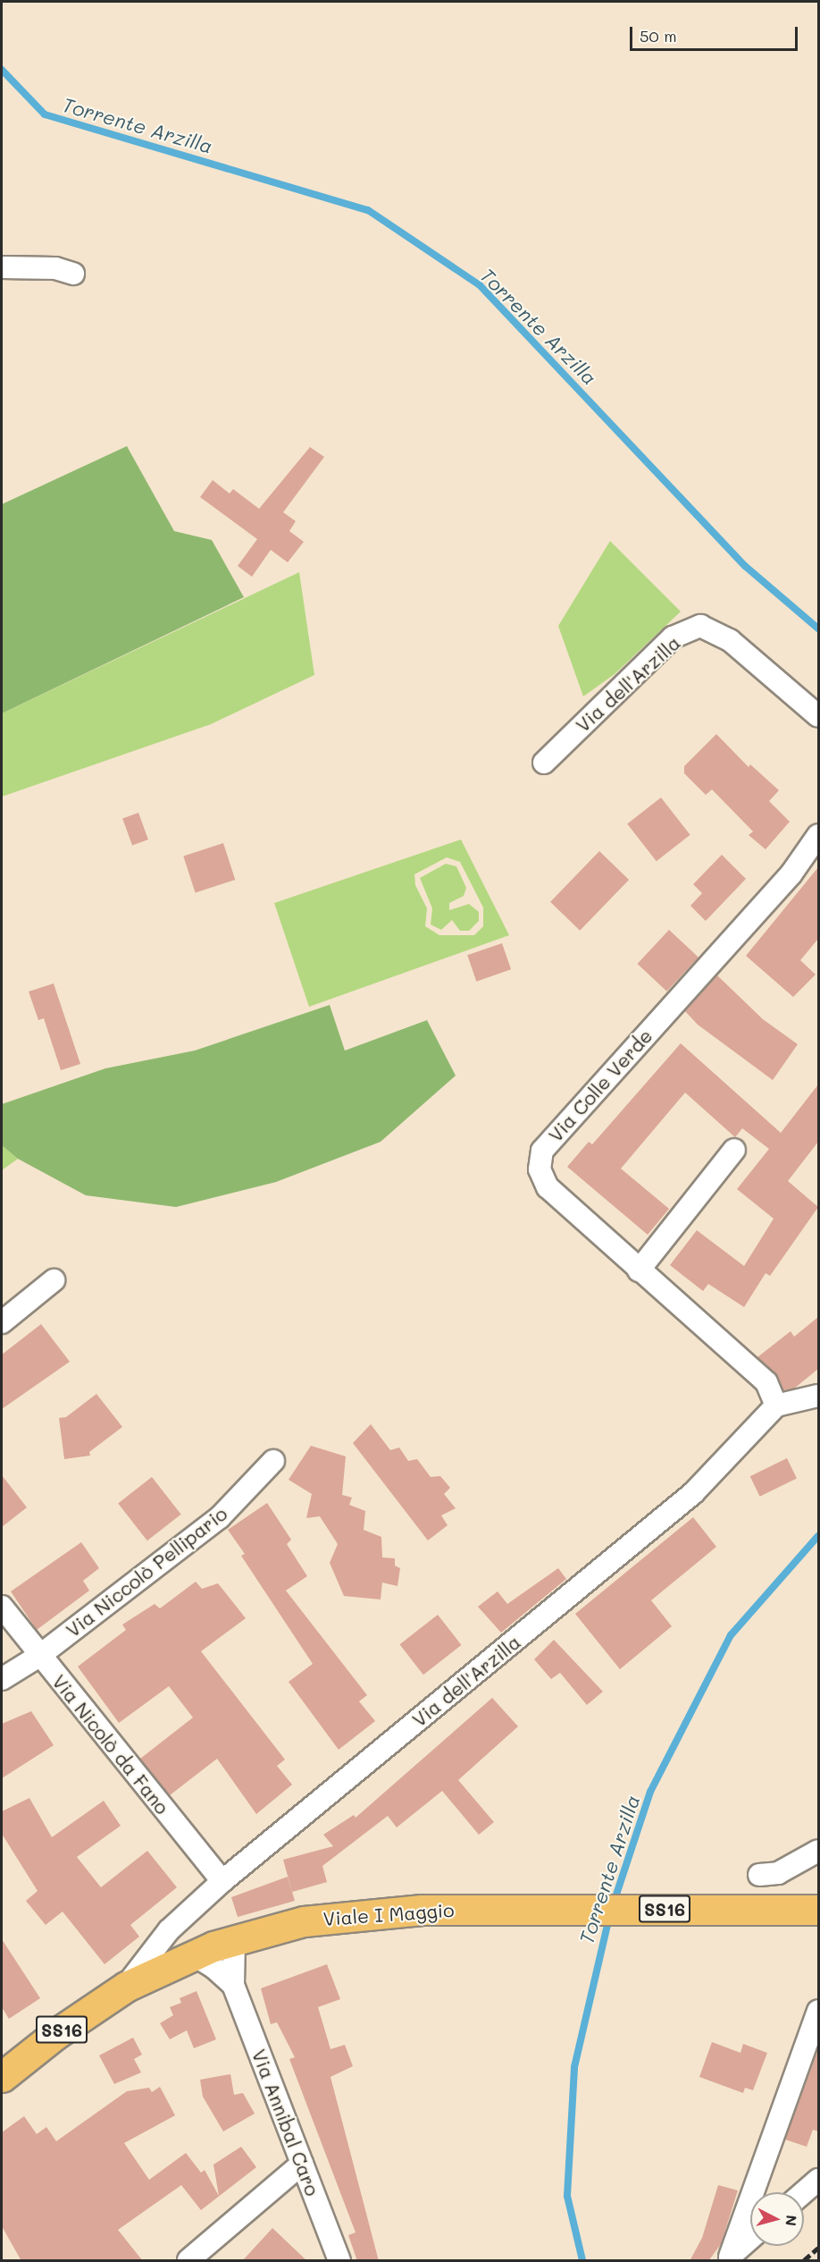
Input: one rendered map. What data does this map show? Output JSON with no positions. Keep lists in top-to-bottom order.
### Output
{
  "streets": {
    "main road": ["SS16", "Viale I Maggio"],
    "street": [
      "Via dell'Arzilla",
      "Via Colle Verde",
      "Via Niccolò Pellipario",
      "Via Nicolò da Fano",
      "Via Annibal Caro"
    ]
  },
  "crossings": [
    ["Via dell'Arzilla", "Via Colle Verde"],
    ["Via dell'Arzilla", "Via Nicolò da Fano"],
    ["Via dell'Arzilla", "Viale I Maggio"],
    ["Via Niccolò Pellipario", "Via Nicolò da Fano"],
    ["Viale I Maggio", "Via Annibal Caro"]
  ],
  "water": ["Torrente Arzilla"],
  "scale_bar": "50 m",
  "north": "right"
}
